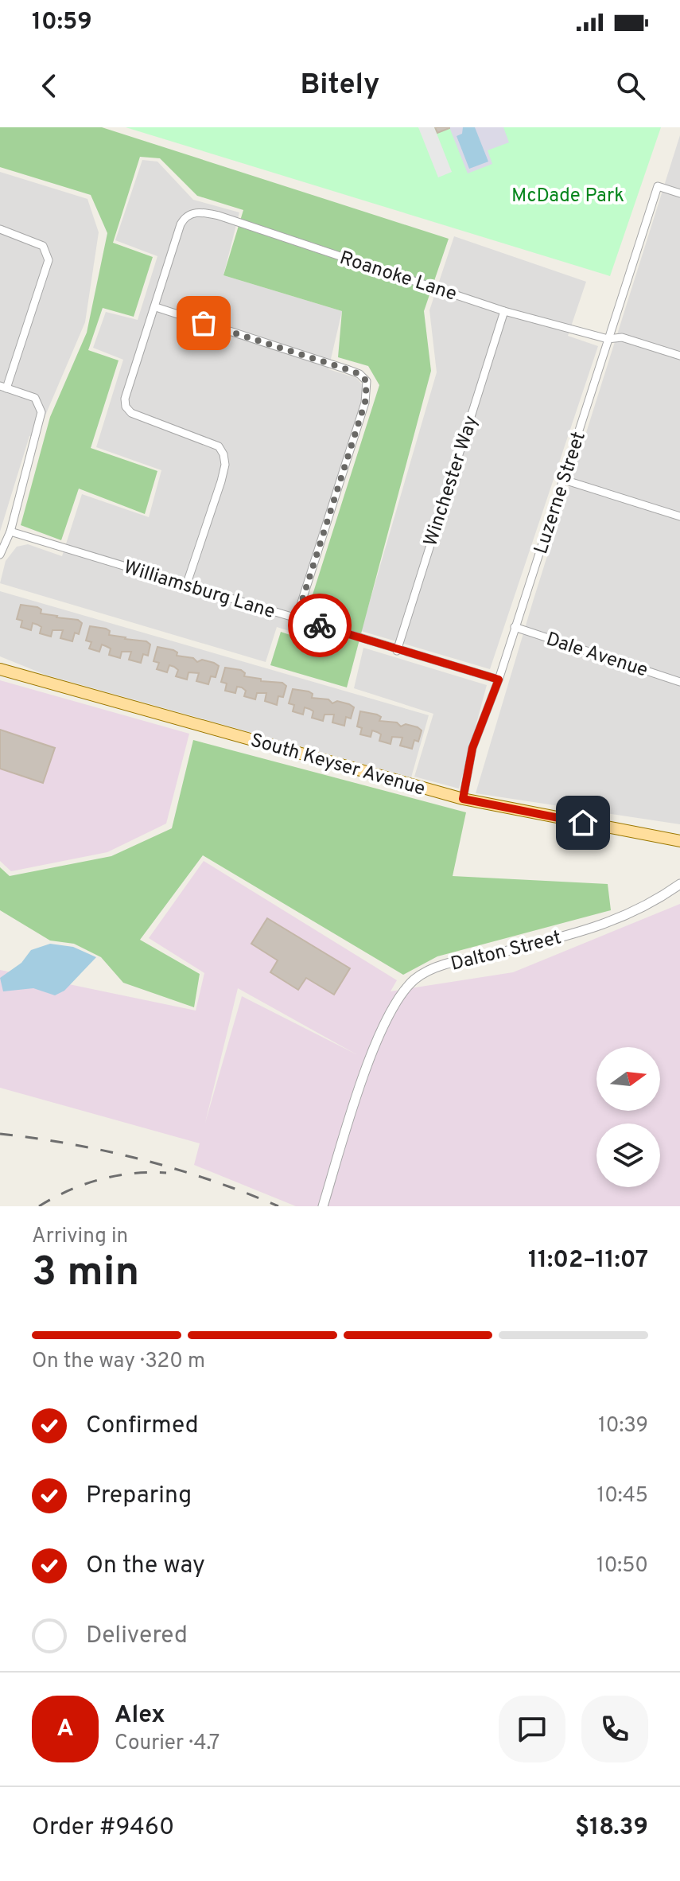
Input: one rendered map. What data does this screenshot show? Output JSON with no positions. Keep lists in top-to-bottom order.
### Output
{
  "streets": {
    "main road": ["South Keyser Avenue"],
    "street": [
      "Roanoke Lane",
      "Winchester Way",
      "Luzerne Street",
      "Williamsburg Lane",
      "Dale Avenue",
      "Dalton Street"
    ]
  },
  "crossings": [
    ["Roanoke Lane", "Winchester Way"],
    ["Roanoke Lane", "Luzerne Street"],
    ["Winchester Way", "Williamsburg Lane"],
    ["Luzerne Street", "Williamsburg Lane"],
    ["Luzerne Street", "Dale Avenue"],
    ["Luzerne Street", "South Keyser Avenue"]
  ],
  "parks": ["McDade Park"],
  "north": "right",
  "page": {
    "status": "10:59",
    "header": "Bitely",
    "heading": ["3 min", "Arriving in", "11:02–11:07"],
    "panel": [
      "Alex",
      "Courier · 4.7",
      "Order #9460",
      "$18.39"
    ],
    "bar": "On the way · 320 m",
    "list": [
      ["Confirmed", "10:39"],
      ["Preparing", "10:45"],
      ["On the way", "10:50"],
      "Delivered"
    ],
    "round": "A"
  }
}
